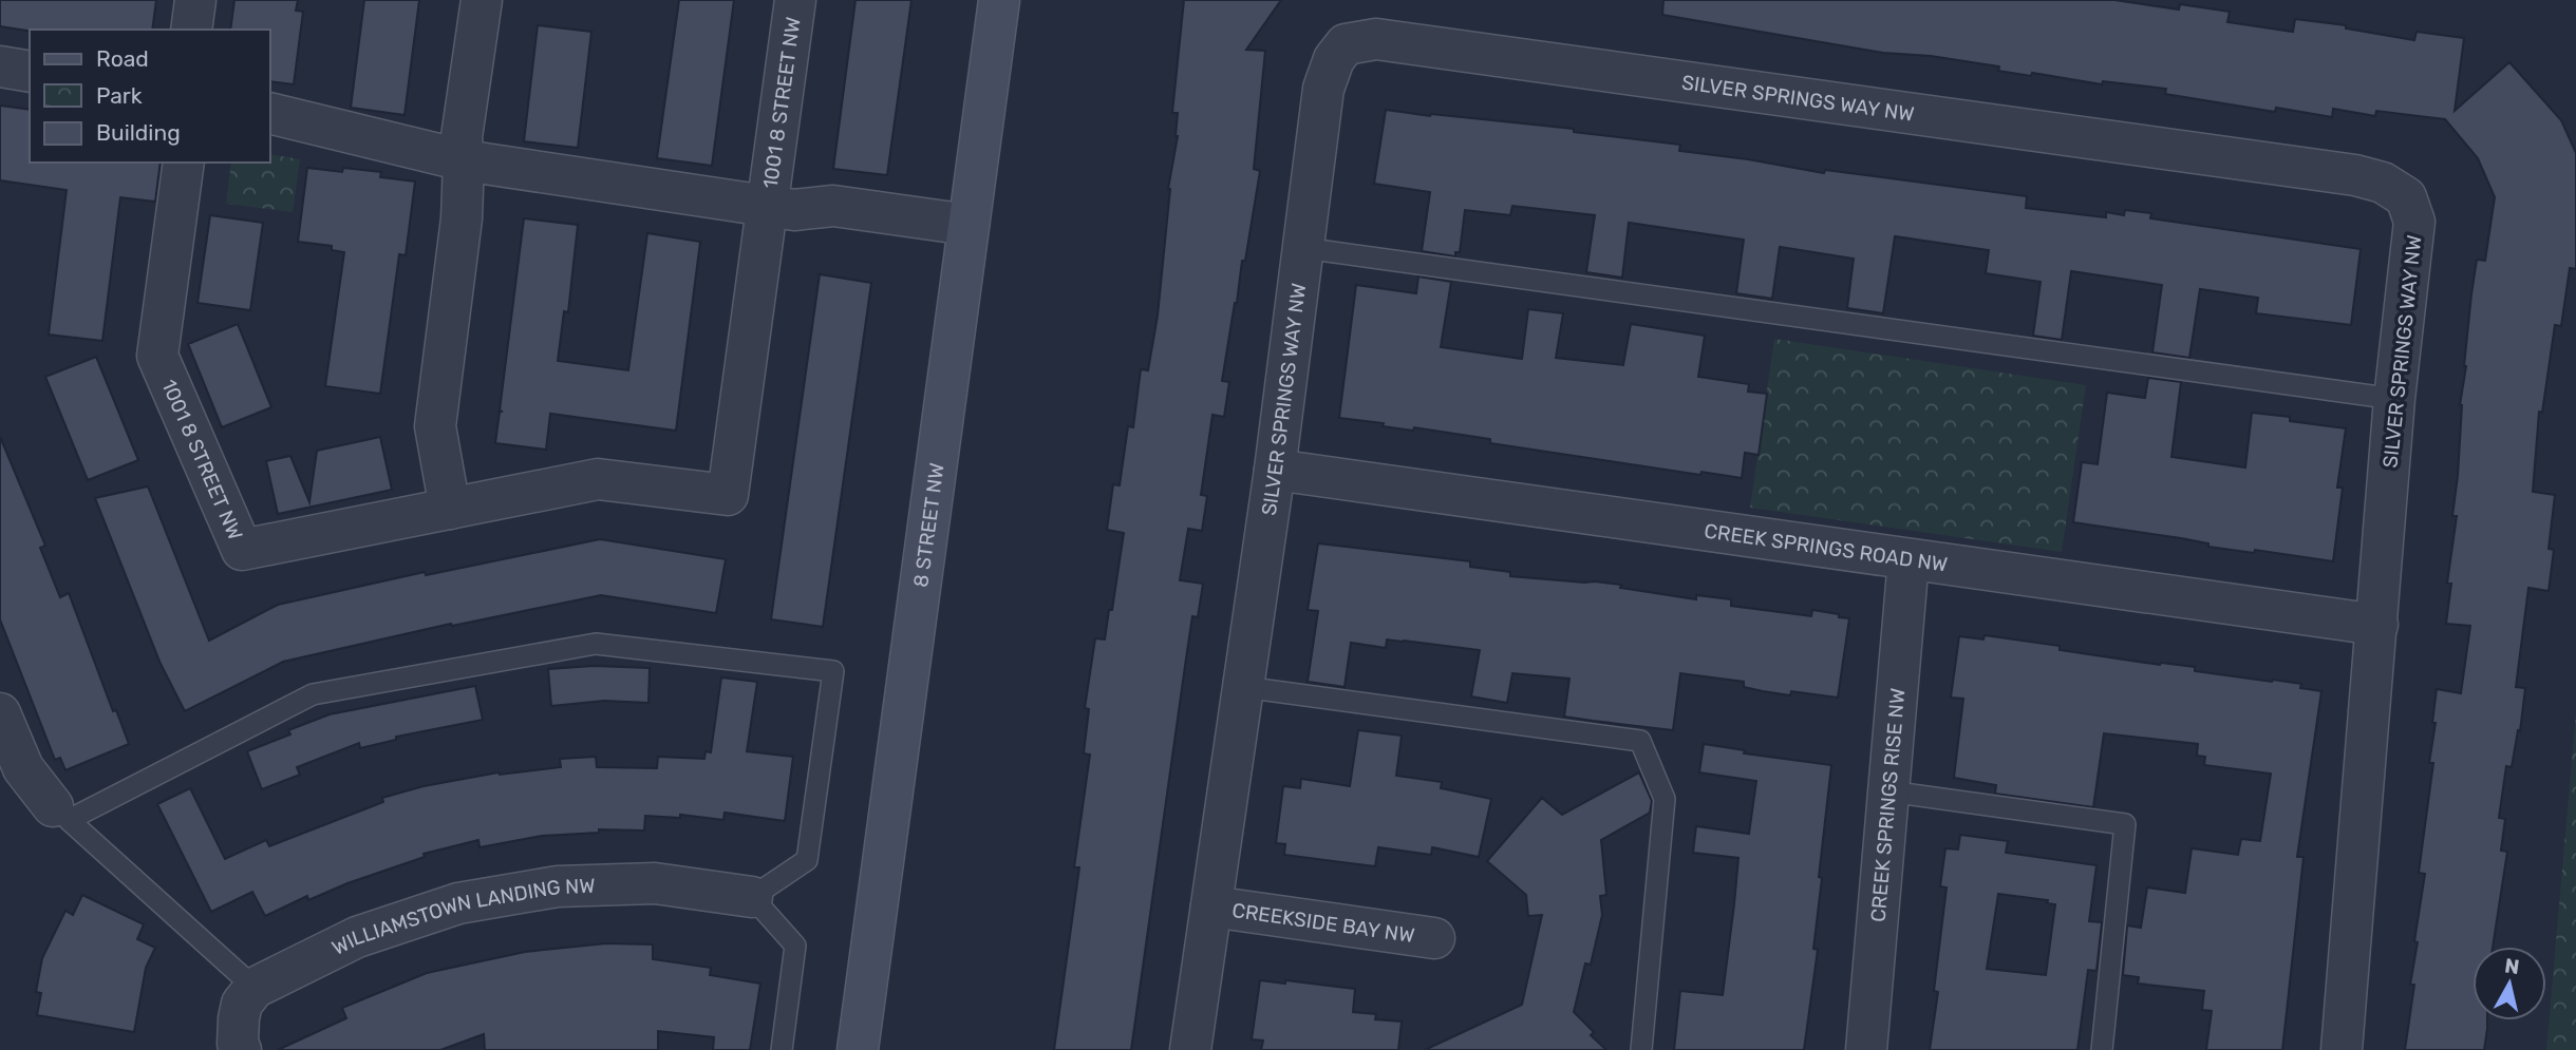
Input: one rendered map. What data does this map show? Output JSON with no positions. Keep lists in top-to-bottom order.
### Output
{
  "streets": {
    "street": [
      "SILVER SPRINGS WAY NW",
      "1001 8 STREET NW",
      "8 STREET NW",
      "CREEK SPRINGS ROAD NW",
      "CREEK SPRINGS RISE NW",
      "WILLIAMSTOWN LANDING NW",
      "CREEKSIDE BAY NW"
    ]
  },
  "crossings": [
    ["SILVER SPRINGS WAY NW", "CREEK SPRINGS ROAD NW"],
    ["SILVER SPRINGS WAY NW", "CREEKSIDE BAY NW"],
    ["1001 8 STREET NW", "8 STREET NW"],
    ["CREEK SPRINGS ROAD NW", "CREEK SPRINGS RISE NW"]
  ],
  "legend": ["Road", "Park", "Building"],
  "north": "top"
}
